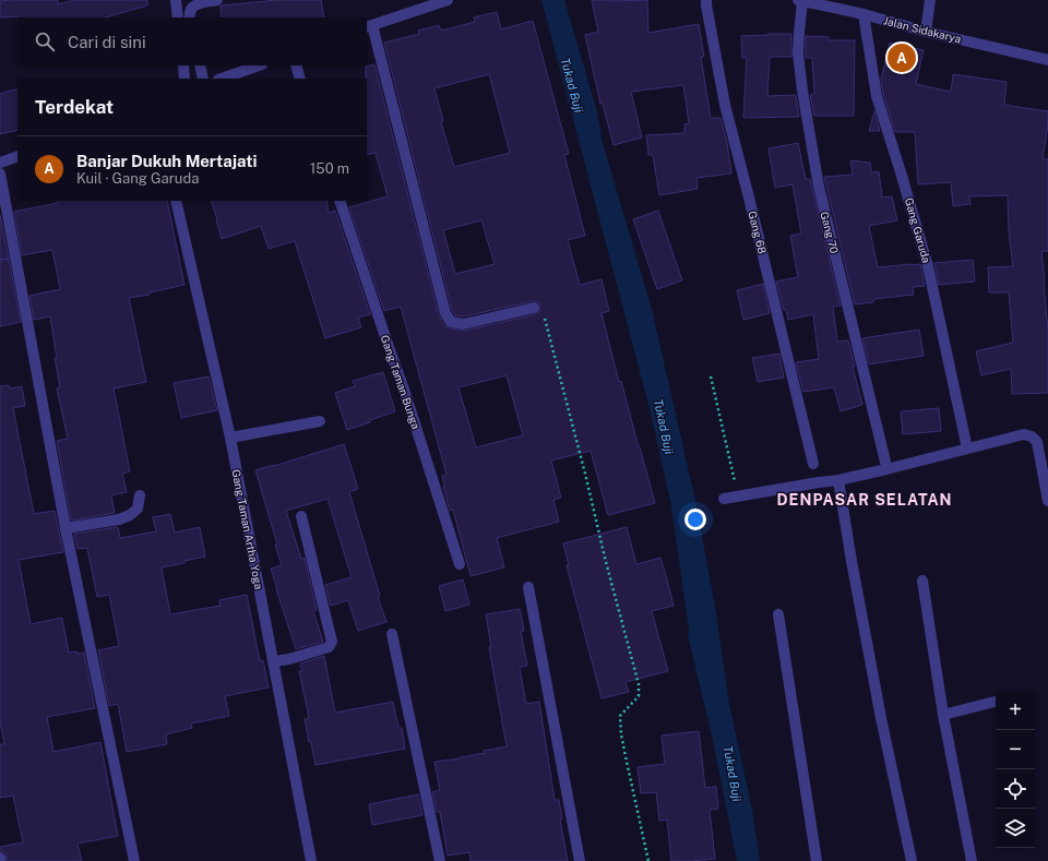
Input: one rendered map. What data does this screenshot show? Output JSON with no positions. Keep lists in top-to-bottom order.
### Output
{
  "streets": {
    "street": [
      "Jalan Sidakarya",
      "Gang Garuda",
      "Gang 68",
      "Gang 70",
      "Gang Taman Bunga",
      "Gang Taman Artha Yoga"
    ]
  },
  "crossings": [
    ["Jalan Sidakarya", "Gang Garuda"],
    ["Jalan Sidakarya", "Gang 70"]
  ],
  "districts": ["DENPASAR SELATAN"],
  "water": ["Tukad Buji"],
  "page": {
    "search": "Cari di sini",
    "pins": "A",
    "heading": "Terdekat",
    "list": [
      {
        "mark": "A",
        "name": "Banjar Dukuh Mertajati",
        "note": "Kuil · Gang Garuda",
        "value": "150 m"
      }
    ],
    "map_buttons": ["+", "−"]
  }
}
